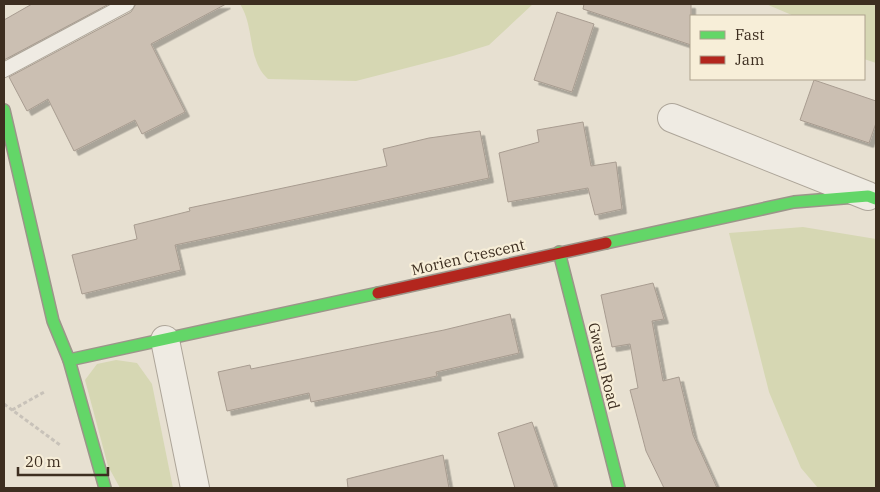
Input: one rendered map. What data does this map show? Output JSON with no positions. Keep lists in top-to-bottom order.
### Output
{
  "streets": {
    "street": ["Morien Crescent", "Gwaun Road"]
  },
  "crossings": [
    ["Morien Crescent", "Gwaun Road"]
  ],
  "legend": ["Fast", "Jam"],
  "scale_bar": "20 m"
}
